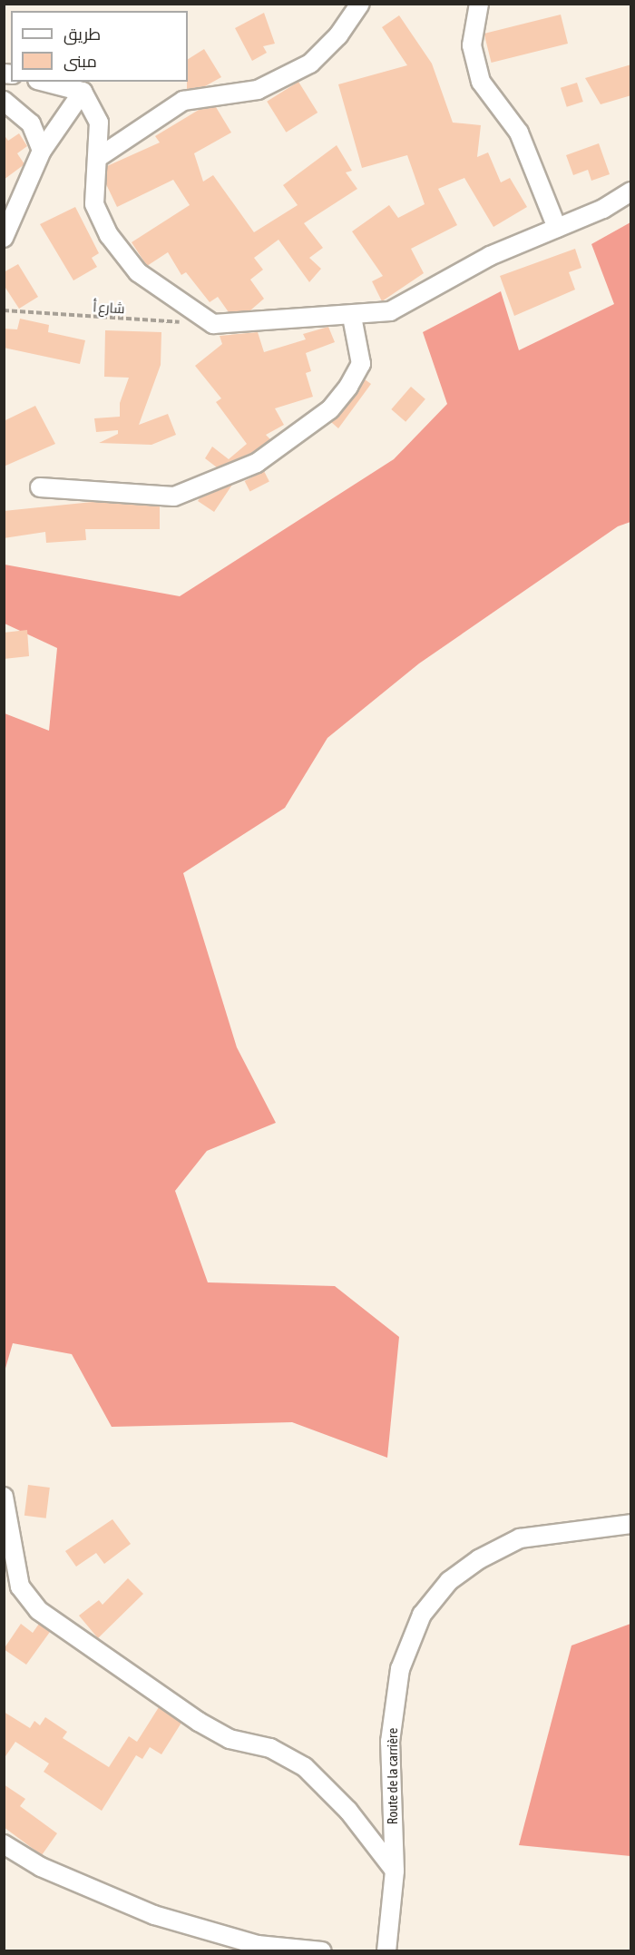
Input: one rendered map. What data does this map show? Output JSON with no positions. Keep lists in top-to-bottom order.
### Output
{
  "streets": {
    "street": ["Route de la carrière"],
    "path": ["شارع أ"]
  },
  "legend": ["طريق", "مبنى"]
}
